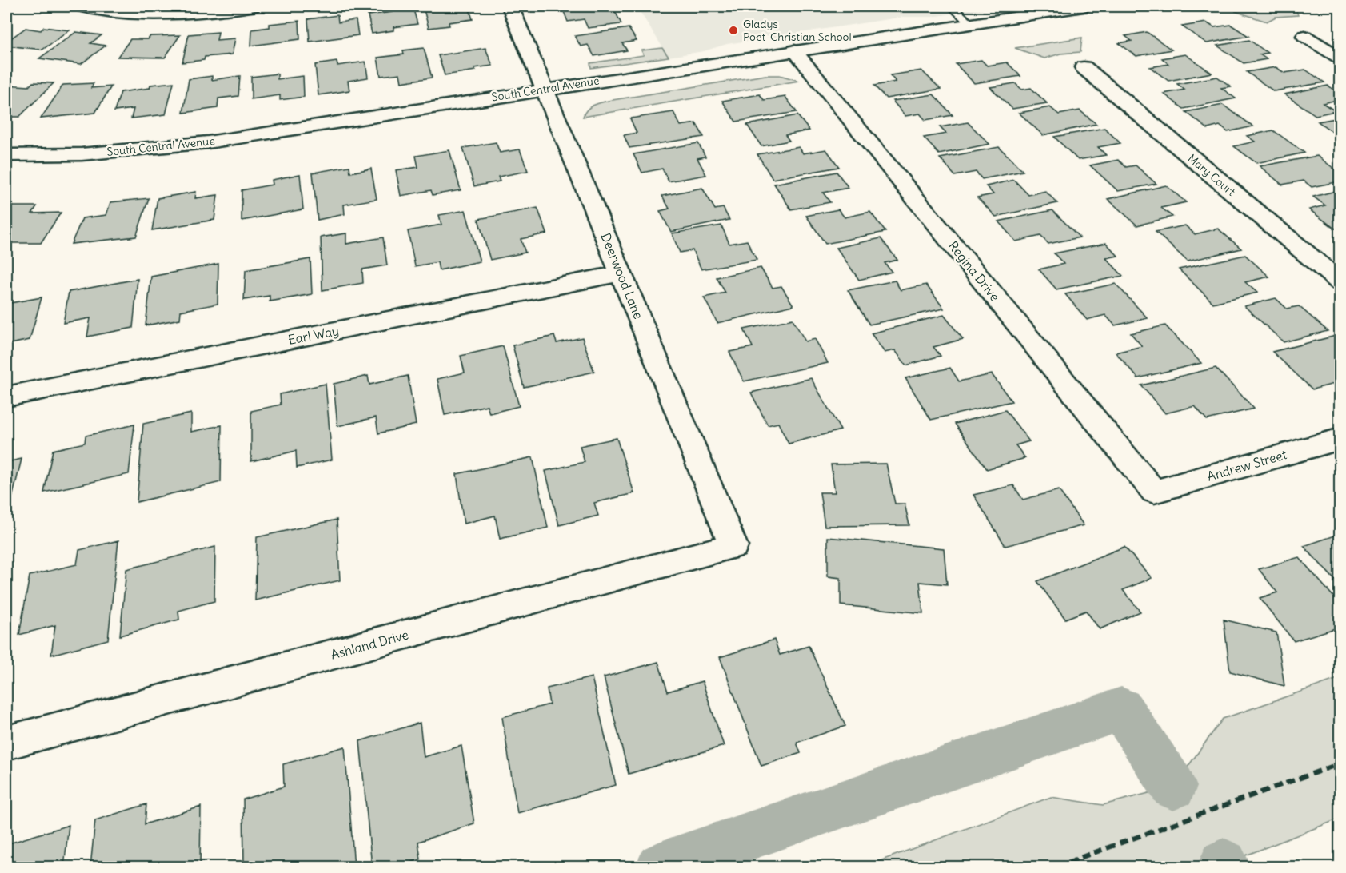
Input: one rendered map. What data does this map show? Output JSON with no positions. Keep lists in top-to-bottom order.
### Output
{
  "streets": {
    "street": [
      "South Central Avenue",
      "Mary Court",
      "Regina Drive",
      "Deerwood Lane",
      "Earl Way",
      "Andrew Street",
      "Ashland Drive"
    ]
  },
  "crossings": [
    ["South Central Avenue", "Regina Drive"],
    ["South Central Avenue", "Deerwood Lane"],
    ["Regina Drive", "Andrew Street"],
    ["Deerwood Lane", "Earl Way"],
    ["Deerwood Lane", "Ashland Drive"]
  ],
  "places": ["Gladys Poet-Christian School"]
}
